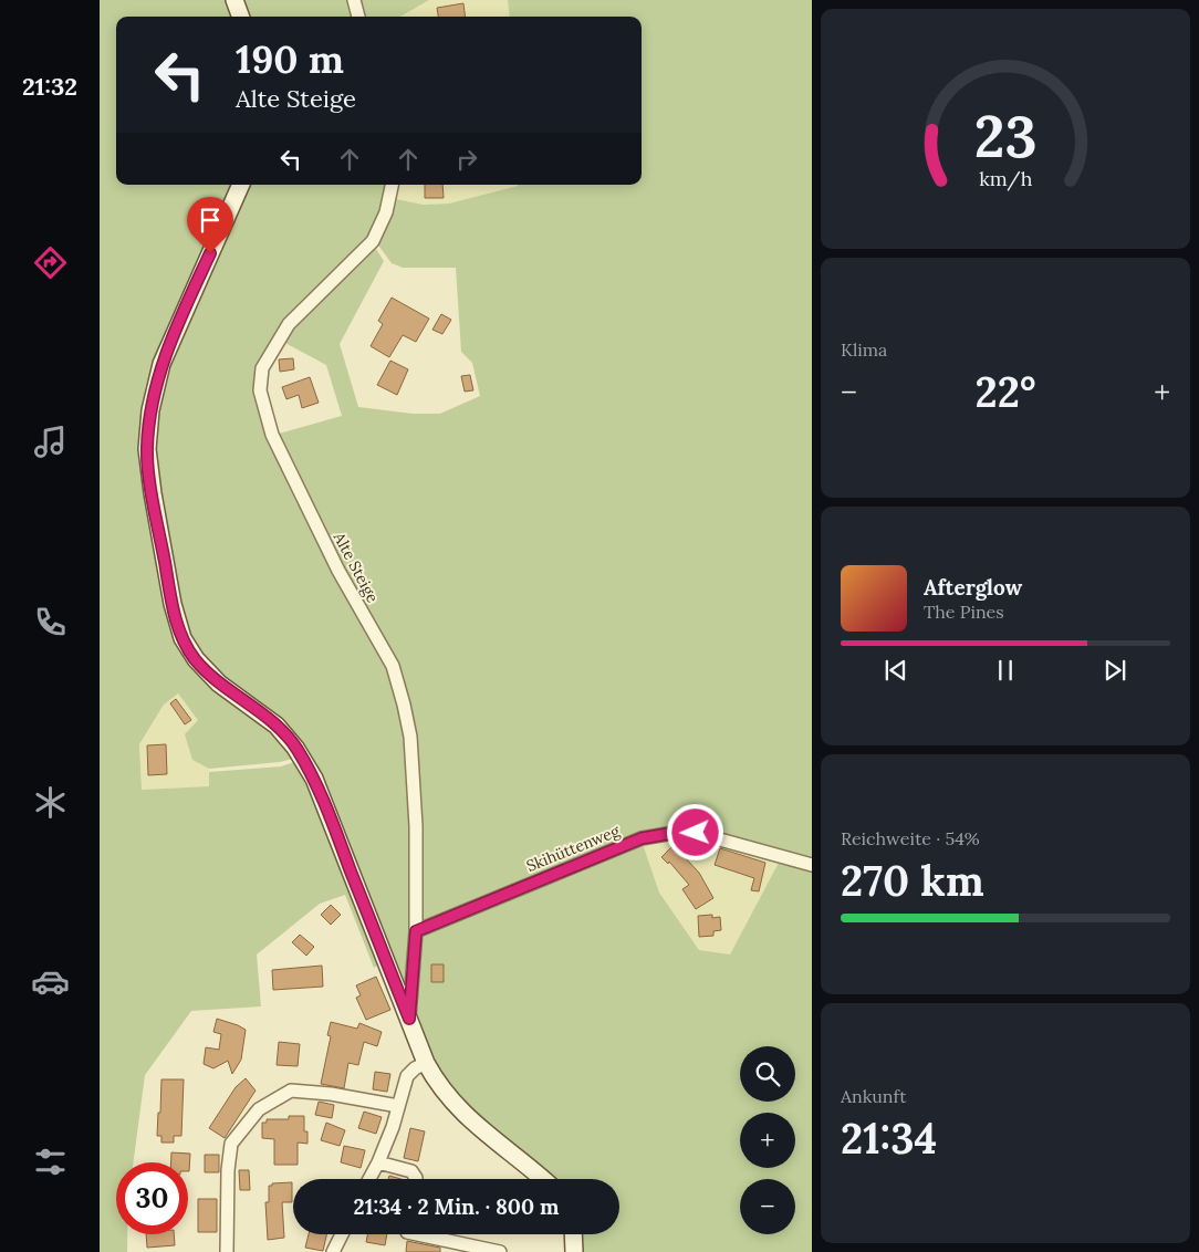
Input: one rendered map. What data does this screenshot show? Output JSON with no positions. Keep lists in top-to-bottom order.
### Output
{
  "streets": {
    "street": ["Alte Steige", "Skihüttenweg"]
  },
  "crossings": [
    ["Alte Steige", "Skihüttenweg"]
  ],
  "page": {
    "tabs": "21:32",
    "turn": ["190 m", "Alte Steige"],
    "tile": [
      "Klima",
      ["Reichweite · 54%", "270 km"],
      ["Ankunft", "21:34"]
    ],
    "heat": ["−", "22°", "+"],
    "song": ["Afterglow", "The Pines"],
    "map_buttons": ["+", "−"],
    "limit": "30",
    "trip": "21:34 · 2 Min. · 800 m",
    "gauge": ["23", "km/h"]
  }
}
